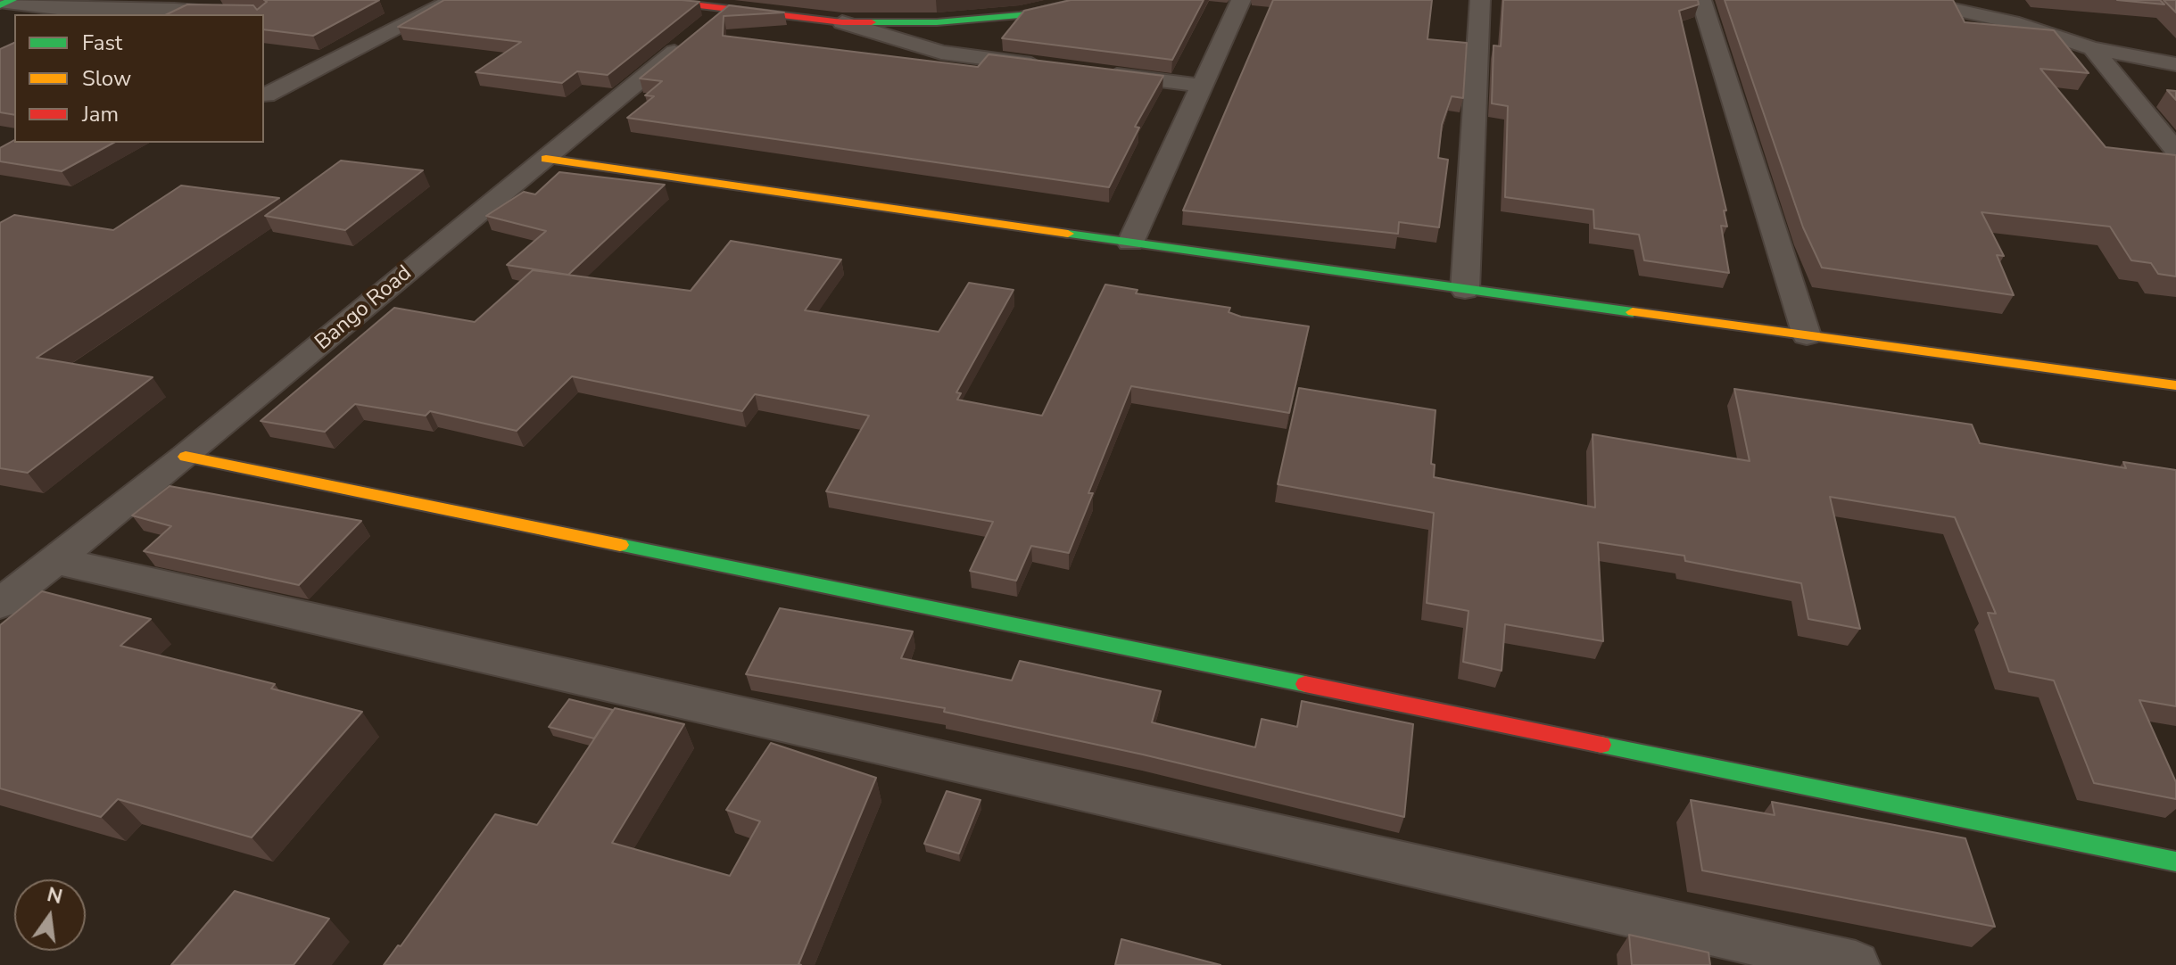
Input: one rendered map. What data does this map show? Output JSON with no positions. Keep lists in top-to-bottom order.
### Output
{
  "streets": {
    "street": ["Bango Road"]
  },
  "legend": ["Fast", "Slow", "Jam"],
  "north": "top"
}
